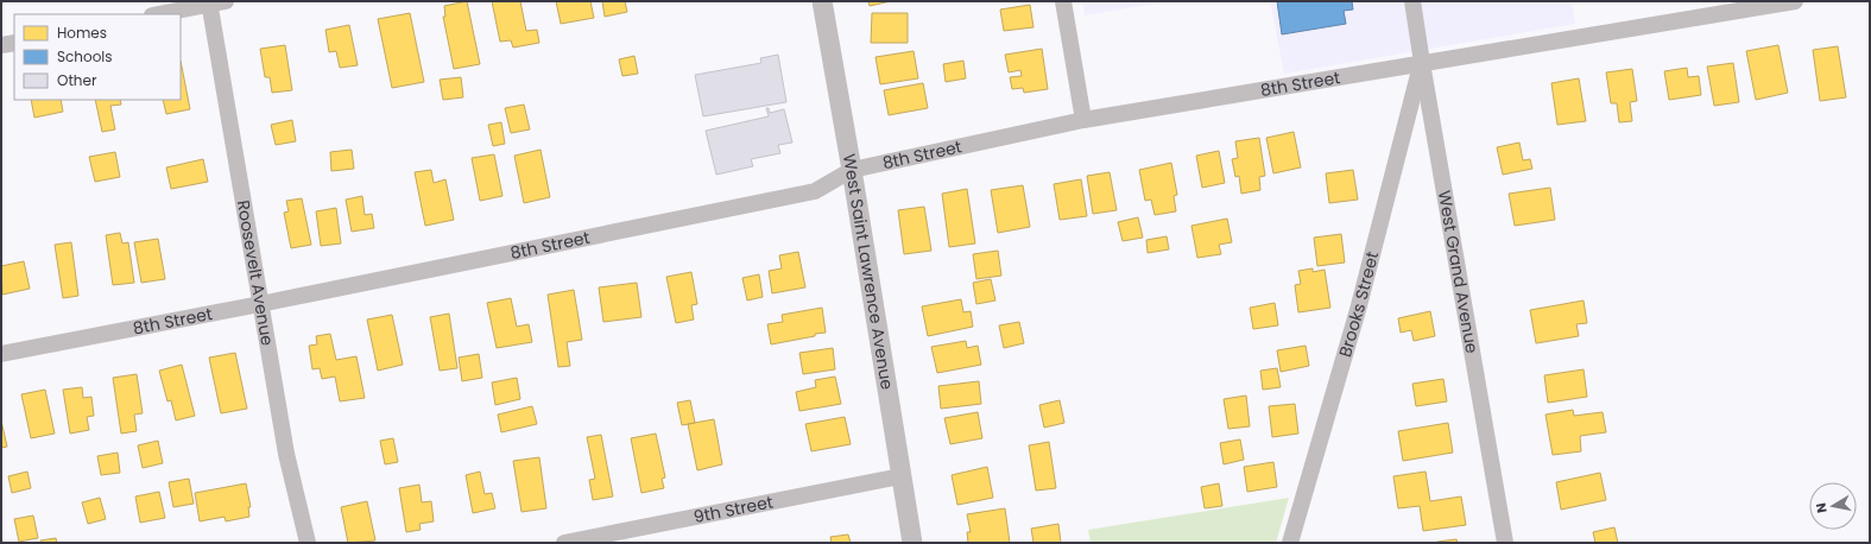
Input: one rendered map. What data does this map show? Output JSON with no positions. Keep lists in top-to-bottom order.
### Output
{
  "streets": {
    "street": [
      "8th Street",
      "West Saint Lawrence Avenue",
      "West Grand Avenue",
      "Roosevelt Avenue",
      "Brooks Street",
      "9th Street"
    ]
  },
  "crossings": [
    ["8th Street", "West Saint Lawrence Avenue"],
    ["8th Street", "West Grand Avenue"],
    ["8th Street", "Roosevelt Avenue"],
    ["8th Street", "Brooks Street"],
    ["West Saint Lawrence Avenue", "9th Street"],
    ["West Grand Avenue", "Brooks Street"]
  ],
  "legend": ["Homes", "Schools", "Other"],
  "north": "left"
}
